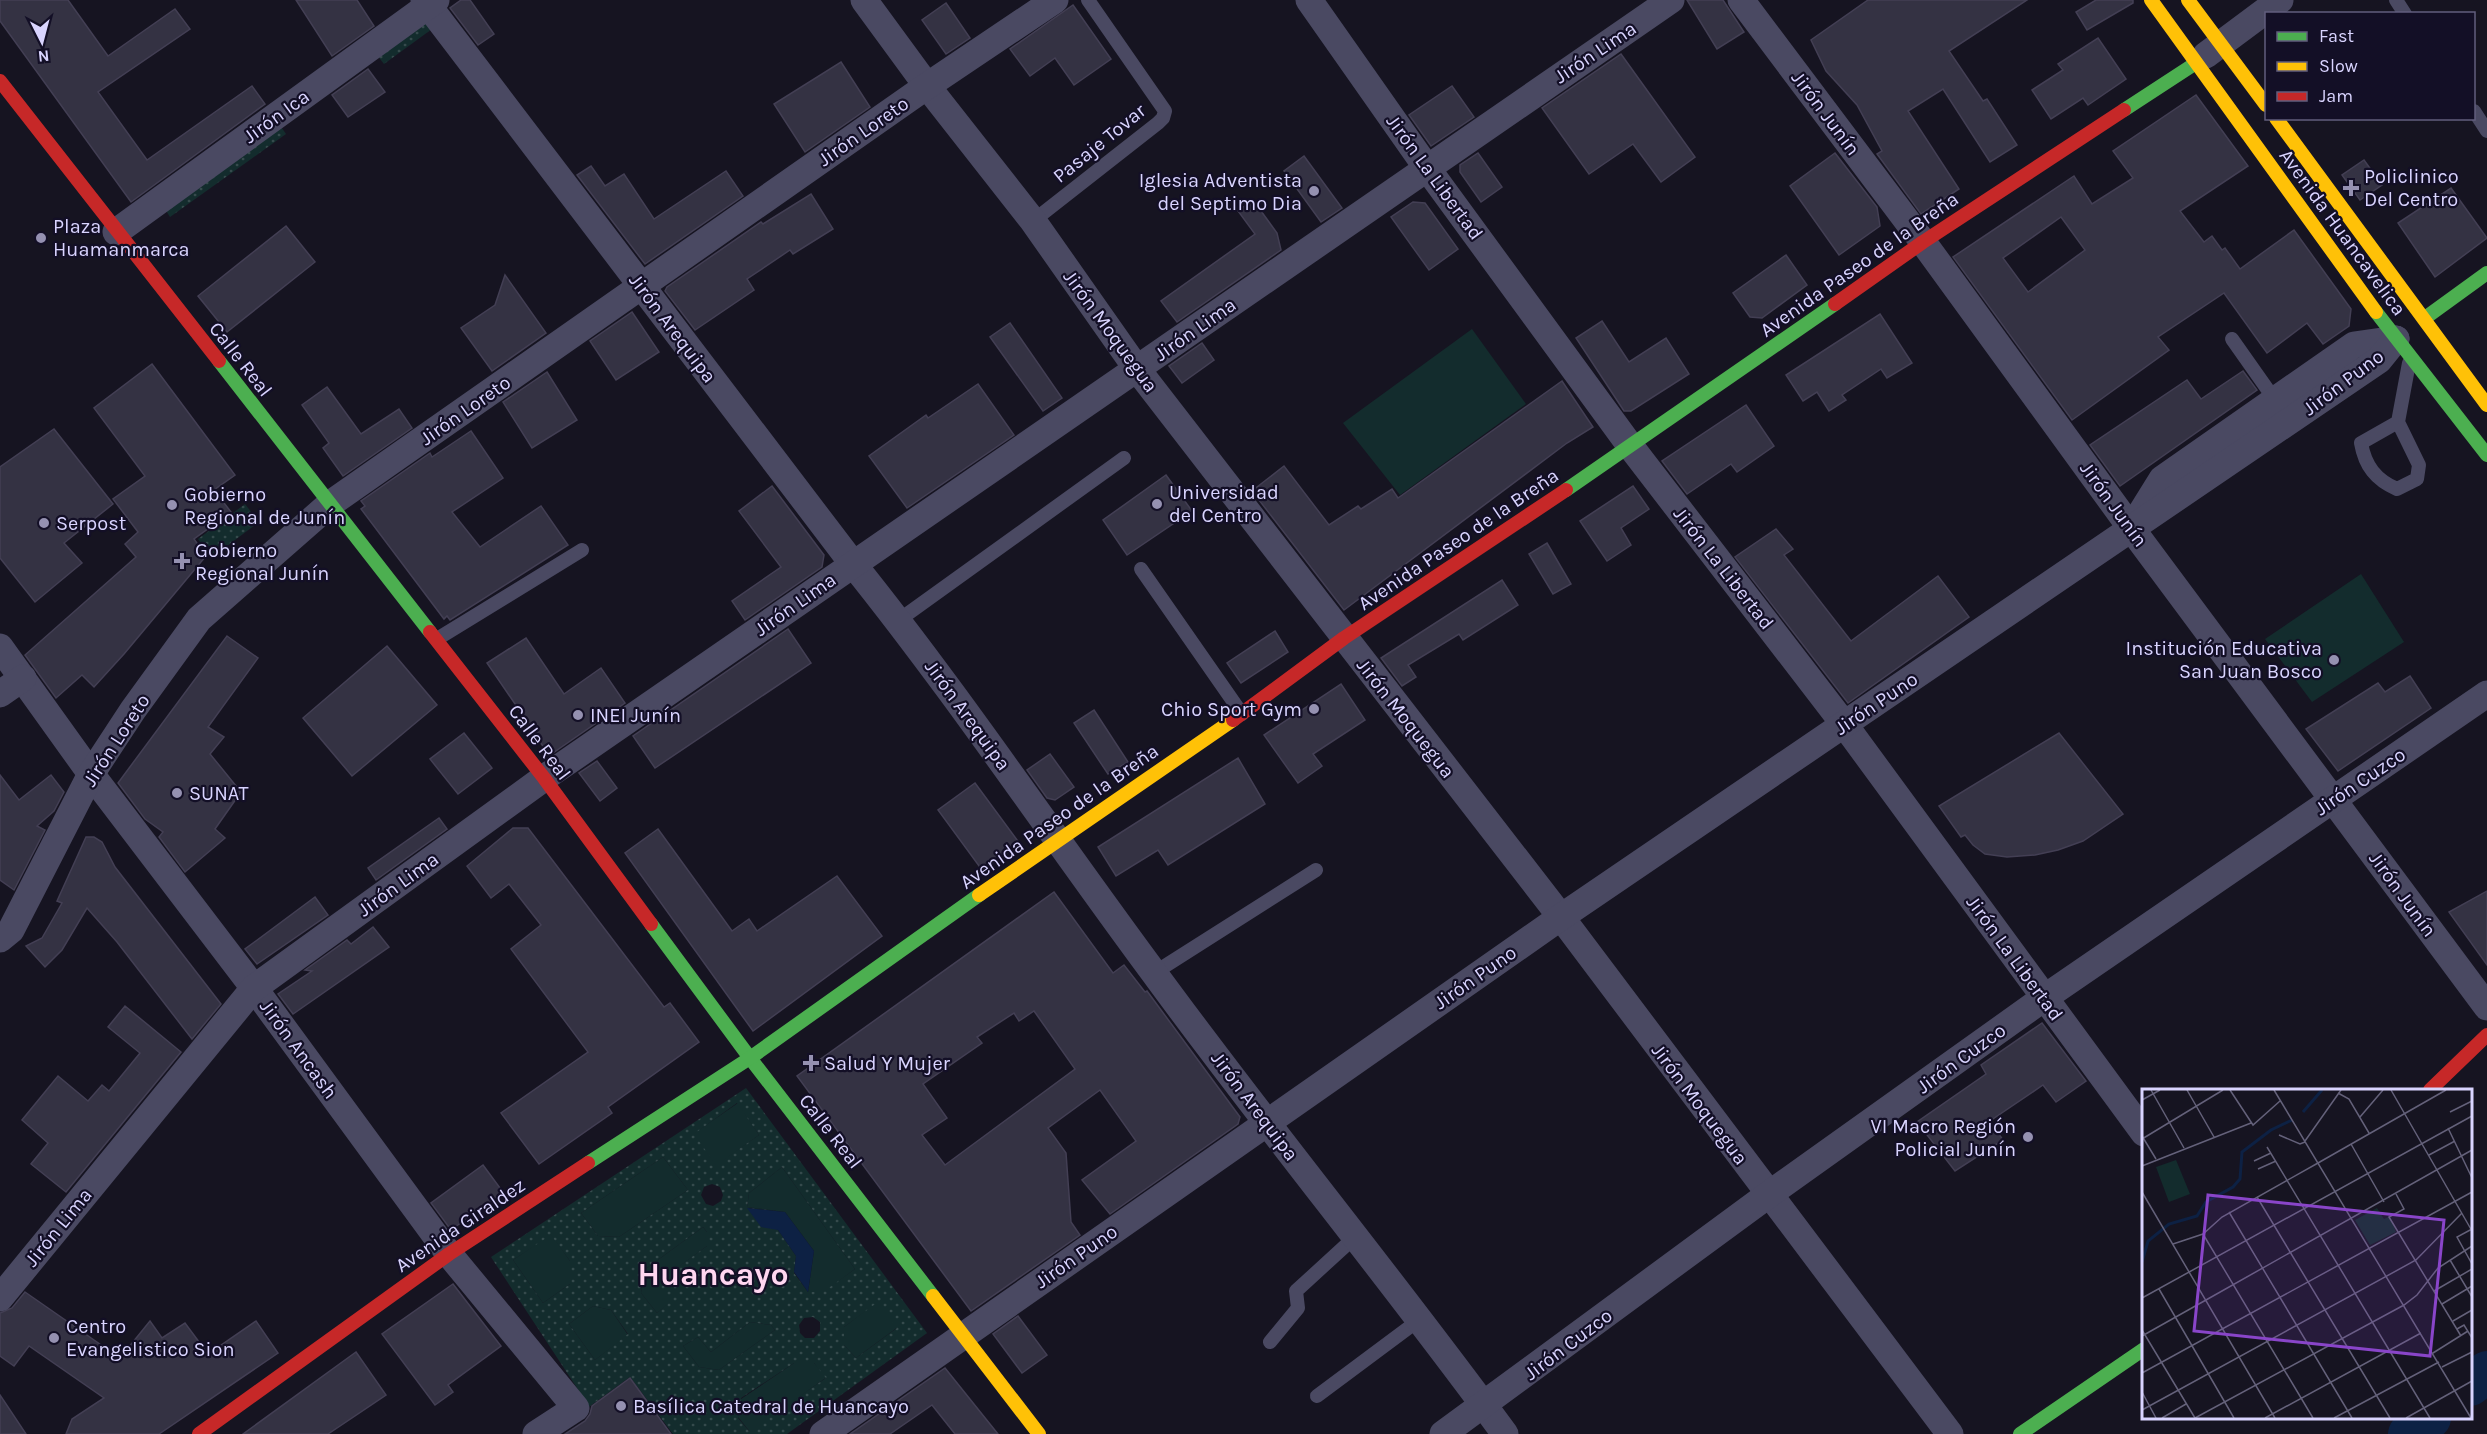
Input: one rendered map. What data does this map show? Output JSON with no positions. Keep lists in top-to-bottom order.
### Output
{
  "streets": {
    "main road": [
      "Avenida Huancavelica",
      "Avenida Paseo de la Breña",
      "Calle Real",
      "Avenida Giraldez"
    ],
    "street": [
      "Jirón Lima",
      "Jirón Junín",
      "Jirón Ica",
      "Jirón Loreto",
      "Jirón La Libertad",
      "Jirón Arequipa",
      "Jirón Moquegua",
      "Jirón Puno",
      "Jirón Cuzco",
      "Jirón Ancash"
    ],
    "lane": ["Pasaje Tovar"]
  },
  "crossings": [
    ["Jirón Lima", "Jirón La Libertad"],
    ["Jirón Lima", "Jirón Arequipa"],
    ["Jirón Lima", "Jirón Moquegua"],
    ["Jirón Lima", "Calle Real"],
    ["Jirón Lima", "Jirón Ancash"],
    ["Jirón Junín", "Avenida Paseo de la Breña"],
    ["Jirón Junín", "Jirón Puno"],
    ["Jirón Junín", "Jirón Cuzco"],
    ["Jirón Ica", "Jirón Arequipa"],
    ["Jirón Ica", "Calle Real"],
    ["Jirón Loreto", "Jirón Arequipa"],
    ["Jirón Loreto", "Jirón Moquegua"],
    ["Jirón Loreto", "Calle Real"],
    ["Jirón Loreto", "Jirón Ancash"],
    ["Pasaje Tovar", "Jirón Moquegua"],
    ["Jirón La Libertad", "Avenida Paseo de la Breña"],
    ["Jirón La Libertad", "Jirón Puno"],
    ["Jirón La Libertad", "Jirón Cuzco"],
    ["Avenida Huancavelica", "Avenida Paseo de la Breña"],
    ["Avenida Huancavelica", "Jirón Puno"],
    ["Avenida Paseo de la Breña", "Jirón Arequipa"],
    ["Avenida Paseo de la Breña", "Jirón Moquegua"],
    ["Avenida Paseo de la Breña", "Calle Real"],
    ["Avenida Paseo de la Breña", "Avenida Giraldez"],
    ["Jirón Arequipa", "Jirón Puno"],
    ["Jirón Arequipa", "Jirón Cuzco"],
    ["Jirón Moquegua", "Jirón Puno"],
    ["Jirón Moquegua", "Jirón Cuzco"],
    ["Calle Real", "Jirón Puno"],
    ["Calle Real", "Avenida Giraldez"],
    ["Jirón Ancash", "Avenida Giraldez"]
  ],
  "districts": ["Huancayo"],
  "places": {
    "health": ["Policlinico Del Centro", "Gobierno Regional Junín", "Salud Y Mujer"],
    "other": [
      "Iglesia Adventista del Septimo Dia",
      "Plaza Huamanmarca",
      "Universidad del Centro",
      "Gobierno Regional de Junín",
      "Serpost",
      "Institución Educativa San Juan Bosco",
      "Chio Sport Gym",
      "INEI Junín",
      "SUNAT",
      "VI Macro Región Policial Junín",
      "Centro Evangelistico Sion",
      "Basílica Catedral de Huancayo"
    ]
  },
  "legend": ["Fast", "Slow", "Jam"],
  "north": "bottom"
}
